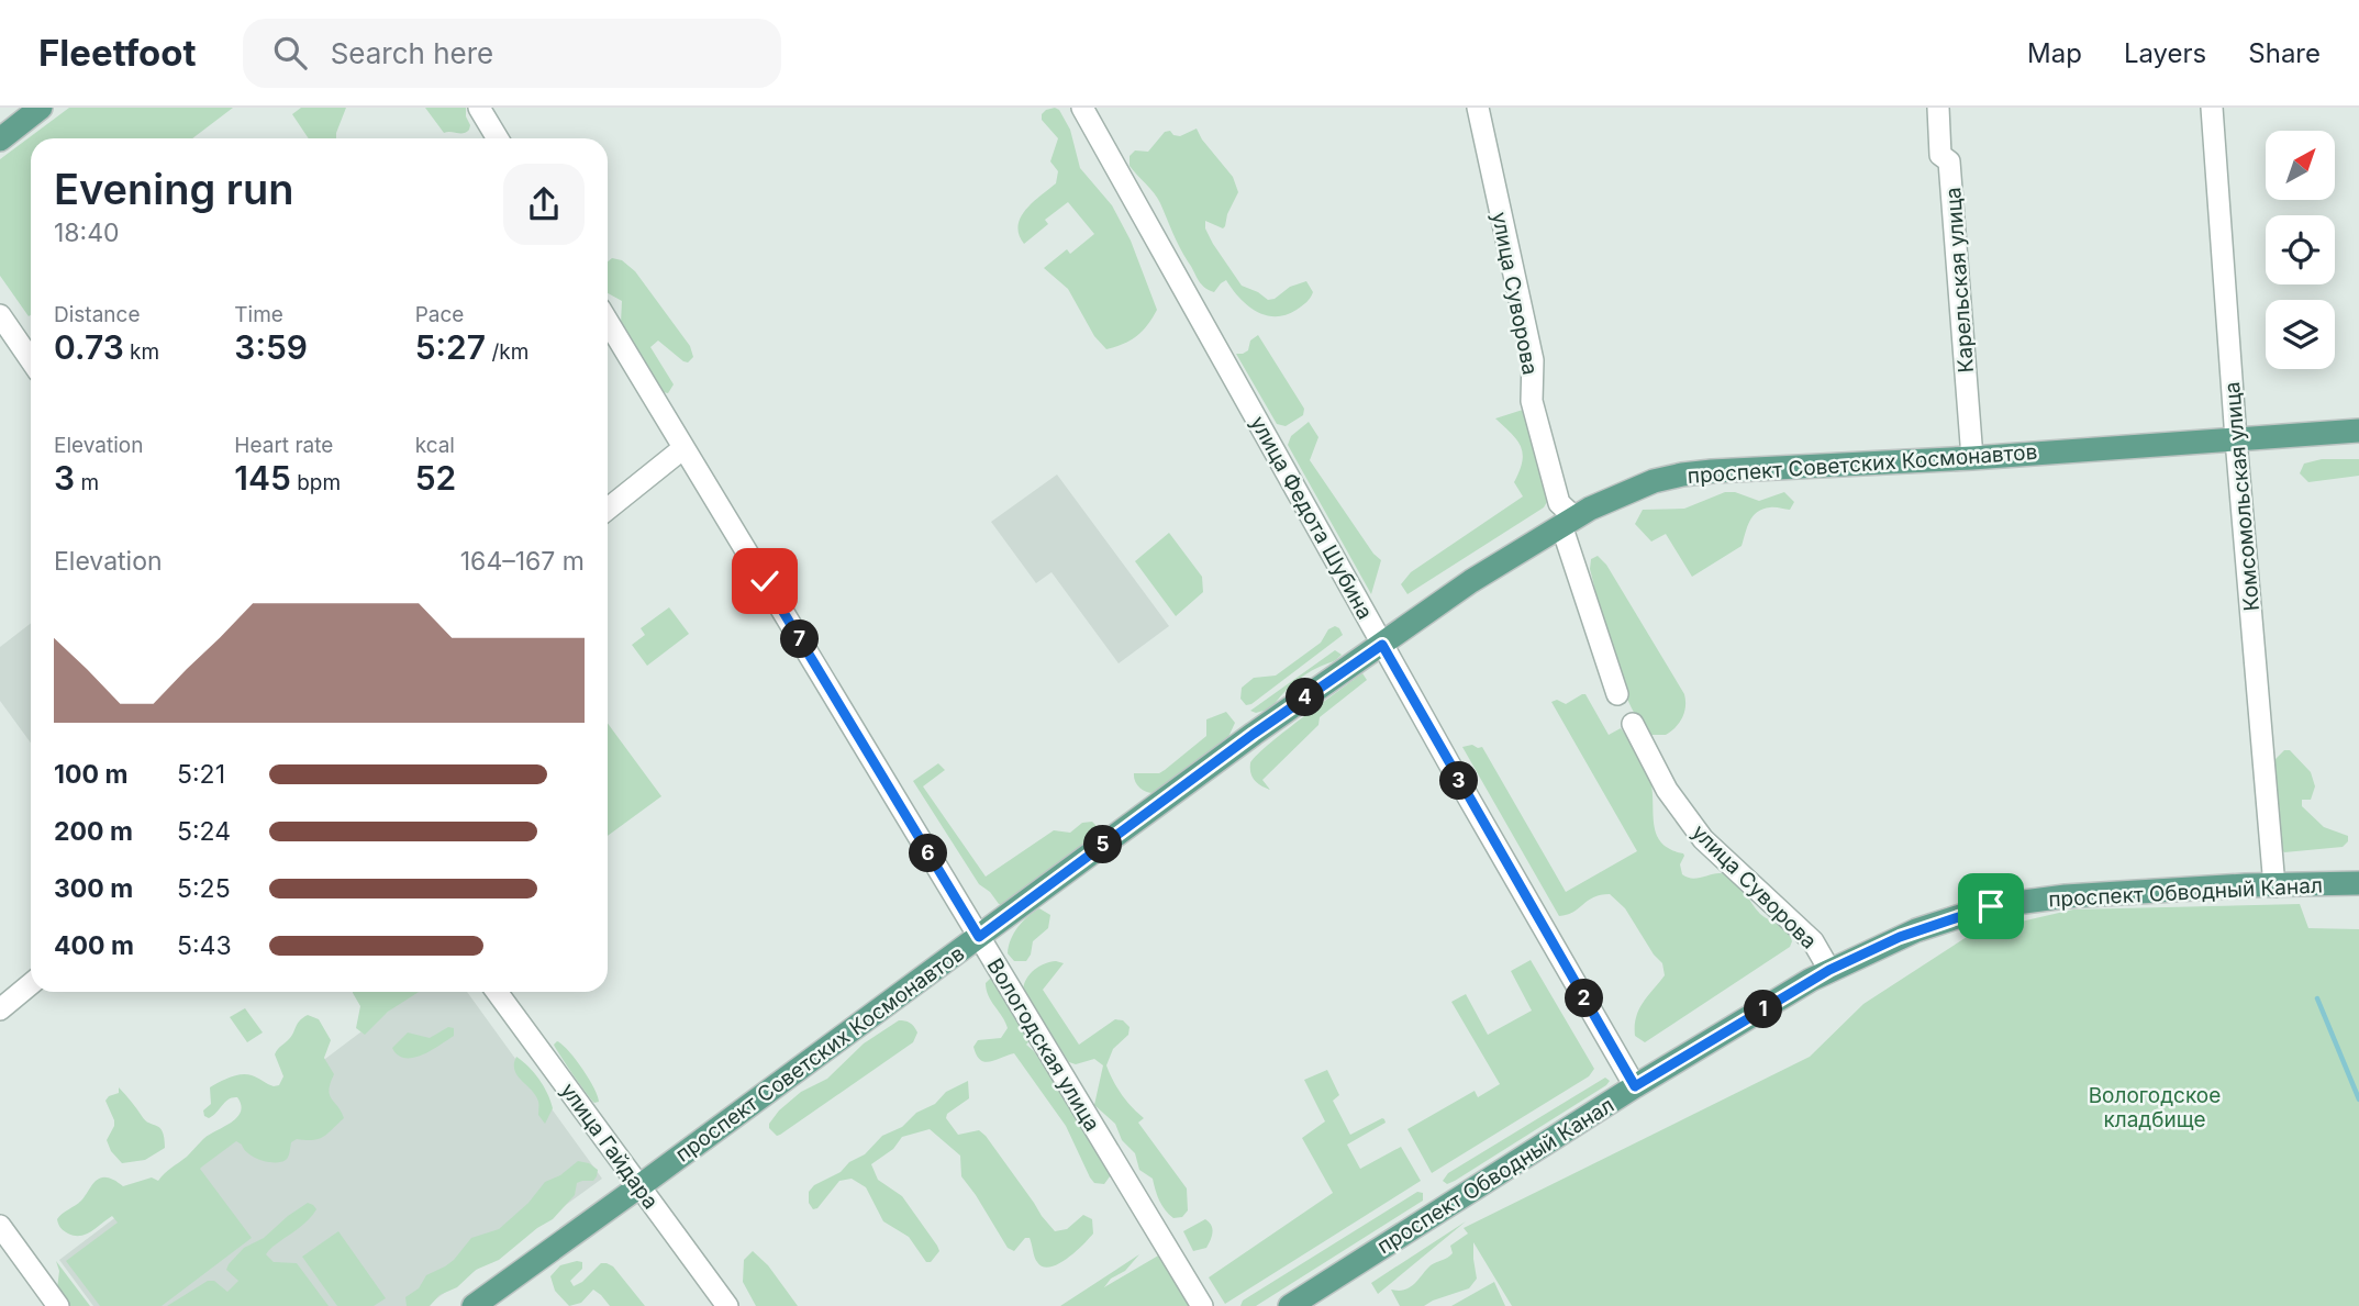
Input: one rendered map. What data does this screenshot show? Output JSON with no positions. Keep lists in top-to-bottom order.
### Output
{
  "streets": {
    "main road": ["проспект Советских Космонавтов", "проспект Обводный Канал"],
    "street": [
      "Карельская улица",
      "улица Суворова",
      "Комсомольская улица",
      "улица Федота Шубина",
      "Вологодская улица",
      "улица Гайдара"
    ]
  },
  "crossings": [
    ["Карельская улица", "проспект Советских Космонавтов"],
    ["улица Суворова", "проспект Советских Космонавтов"],
    ["улица Суворова", "проспект Обводный Канал"],
    ["проспект Советских Космонавтов", "Комсомольская улица"],
    ["проспект Советских Космонавтов", "улица Федота Шубина"],
    ["проспект Советских Космонавтов", "Вологодская улица"],
    ["проспект Советских Космонавтов", "улица Гайдара"],
    ["Комсомольская улица", "проспект Обводный Канал"],
    ["улица Федота Шубина", "проспект Обводный Канал"]
  ],
  "parks": ["Вологодское кладбище"],
  "north": "top right",
  "page": {
    "header": "Fleetfoot",
    "search": "Search here",
    "nav": ["Map", "Layers", "Share"],
    "heading": ["Evening run", "18:40"],
    "stats": [
      ["Distance", "0.73 km"],
      ["Time", "3:59"],
      ["Pace", "5:27 /km"],
      ["Elevation", "3 m"],
      ["Heart rate", "145 bpm"],
      ["kcal", "52"]
    ],
    "chart": ["Elevation", "164–167 m"],
    "pins": [
      "7",
      "4",
      "3",
      "5",
      "6",
      "2",
      "1"
    ],
    "list": [
      {
        "name": "100 m",
        "note": "5:21"
      },
      {
        "name": "200 m",
        "note": "5:24"
      },
      {
        "name": "300 m",
        "note": "5:25"
      },
      {
        "name": "400 m",
        "note": "5:43"
      }
    ]
  }
}
